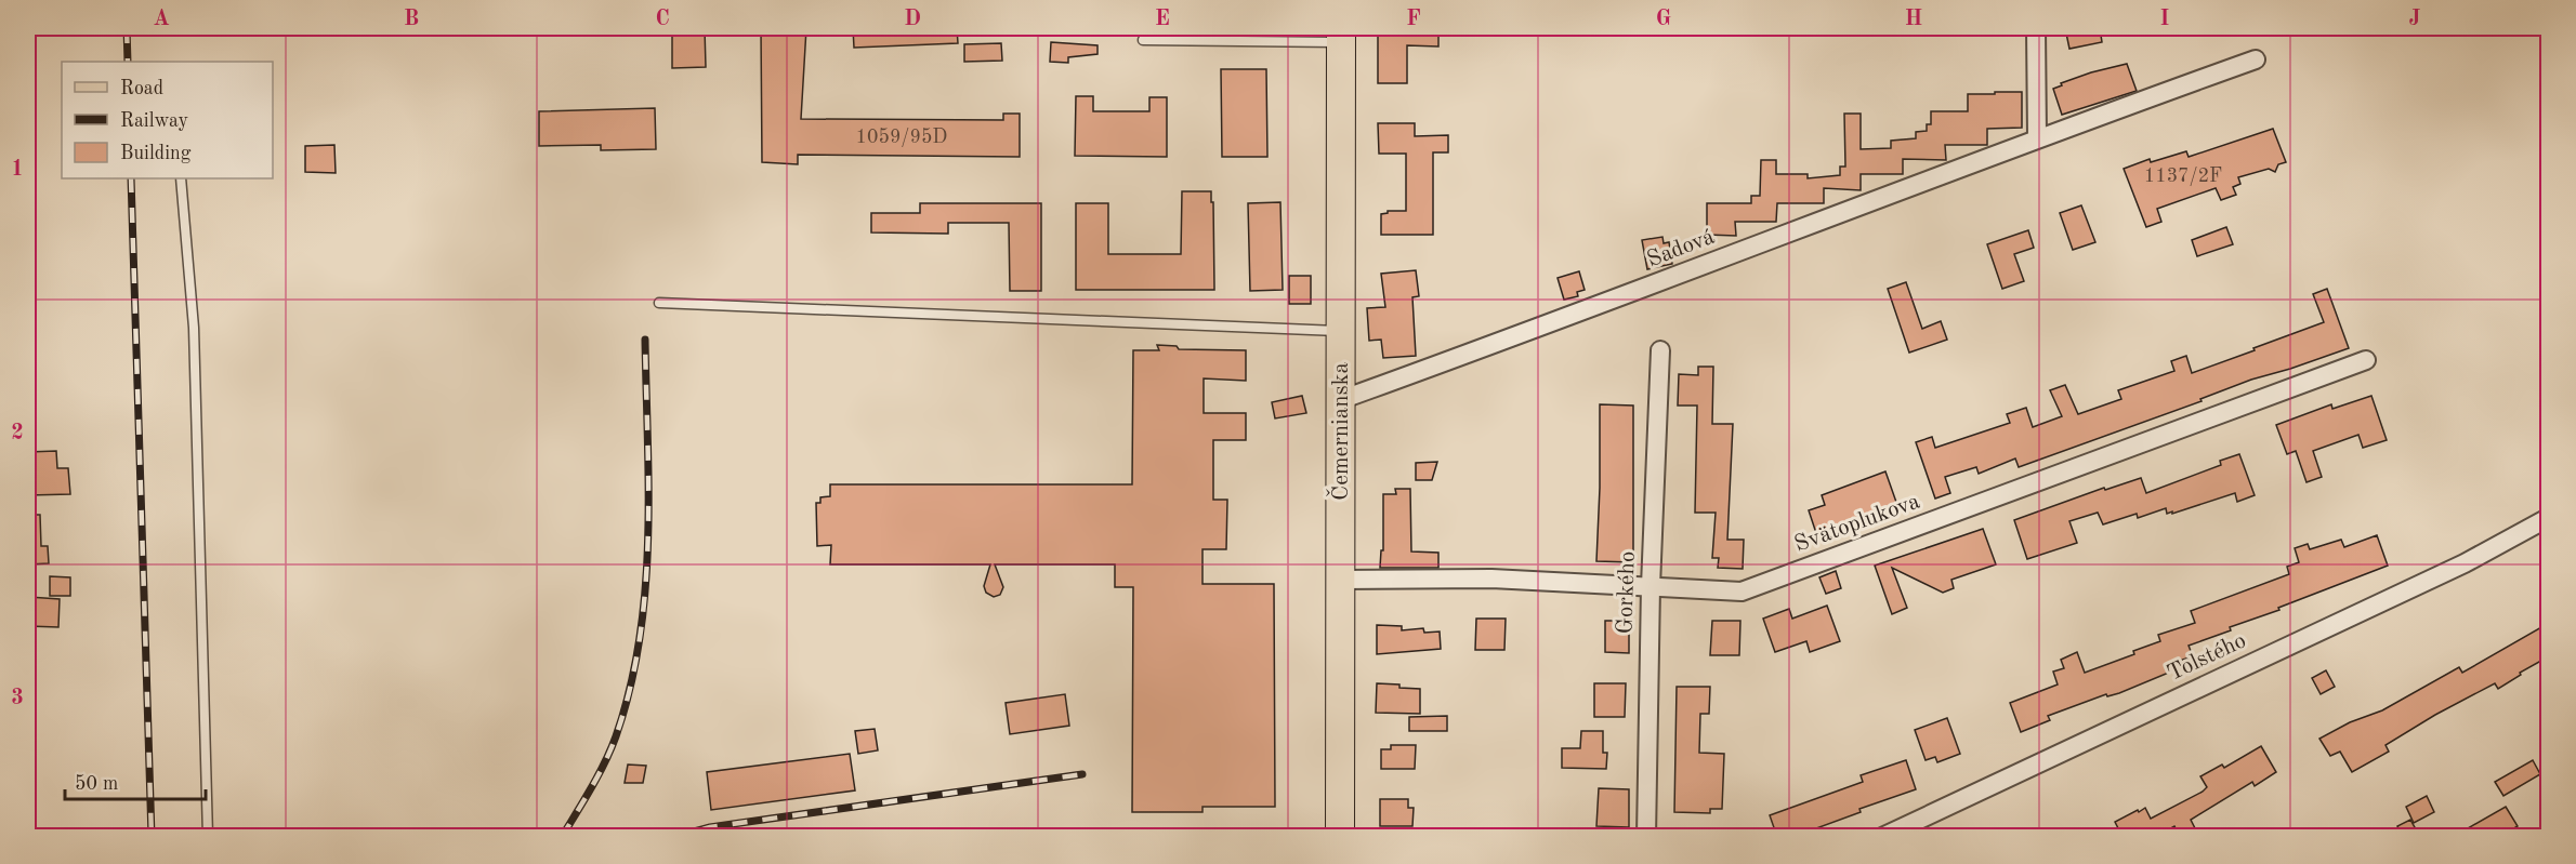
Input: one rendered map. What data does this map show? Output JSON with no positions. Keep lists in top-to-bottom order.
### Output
{
  "streets": {
    "main road": ["Čemernianska"],
    "street": [
      "Sadová",
      "Svätoplukova",
      "Gorkého",
      "Tolstého"
    ]
  },
  "crossings": [
    ["Sadová", "Čemernianska"],
    ["Čemernianska", "Svätoplukova"],
    ["Svätoplukova", "Gorkého"]
  ],
  "house_numbers": ["1059/95D", "1137/2F"],
  "legend": ["Road", "Railway", "Building"],
  "scale_bar": "50 m",
  "grid": {
    "columns": [
      "A",
      "B",
      "C",
      "D",
      "E",
      "F",
      "G",
      "H",
      "I",
      "J"
    ],
    "rows": ["1", "2", "3"]
  }
}
